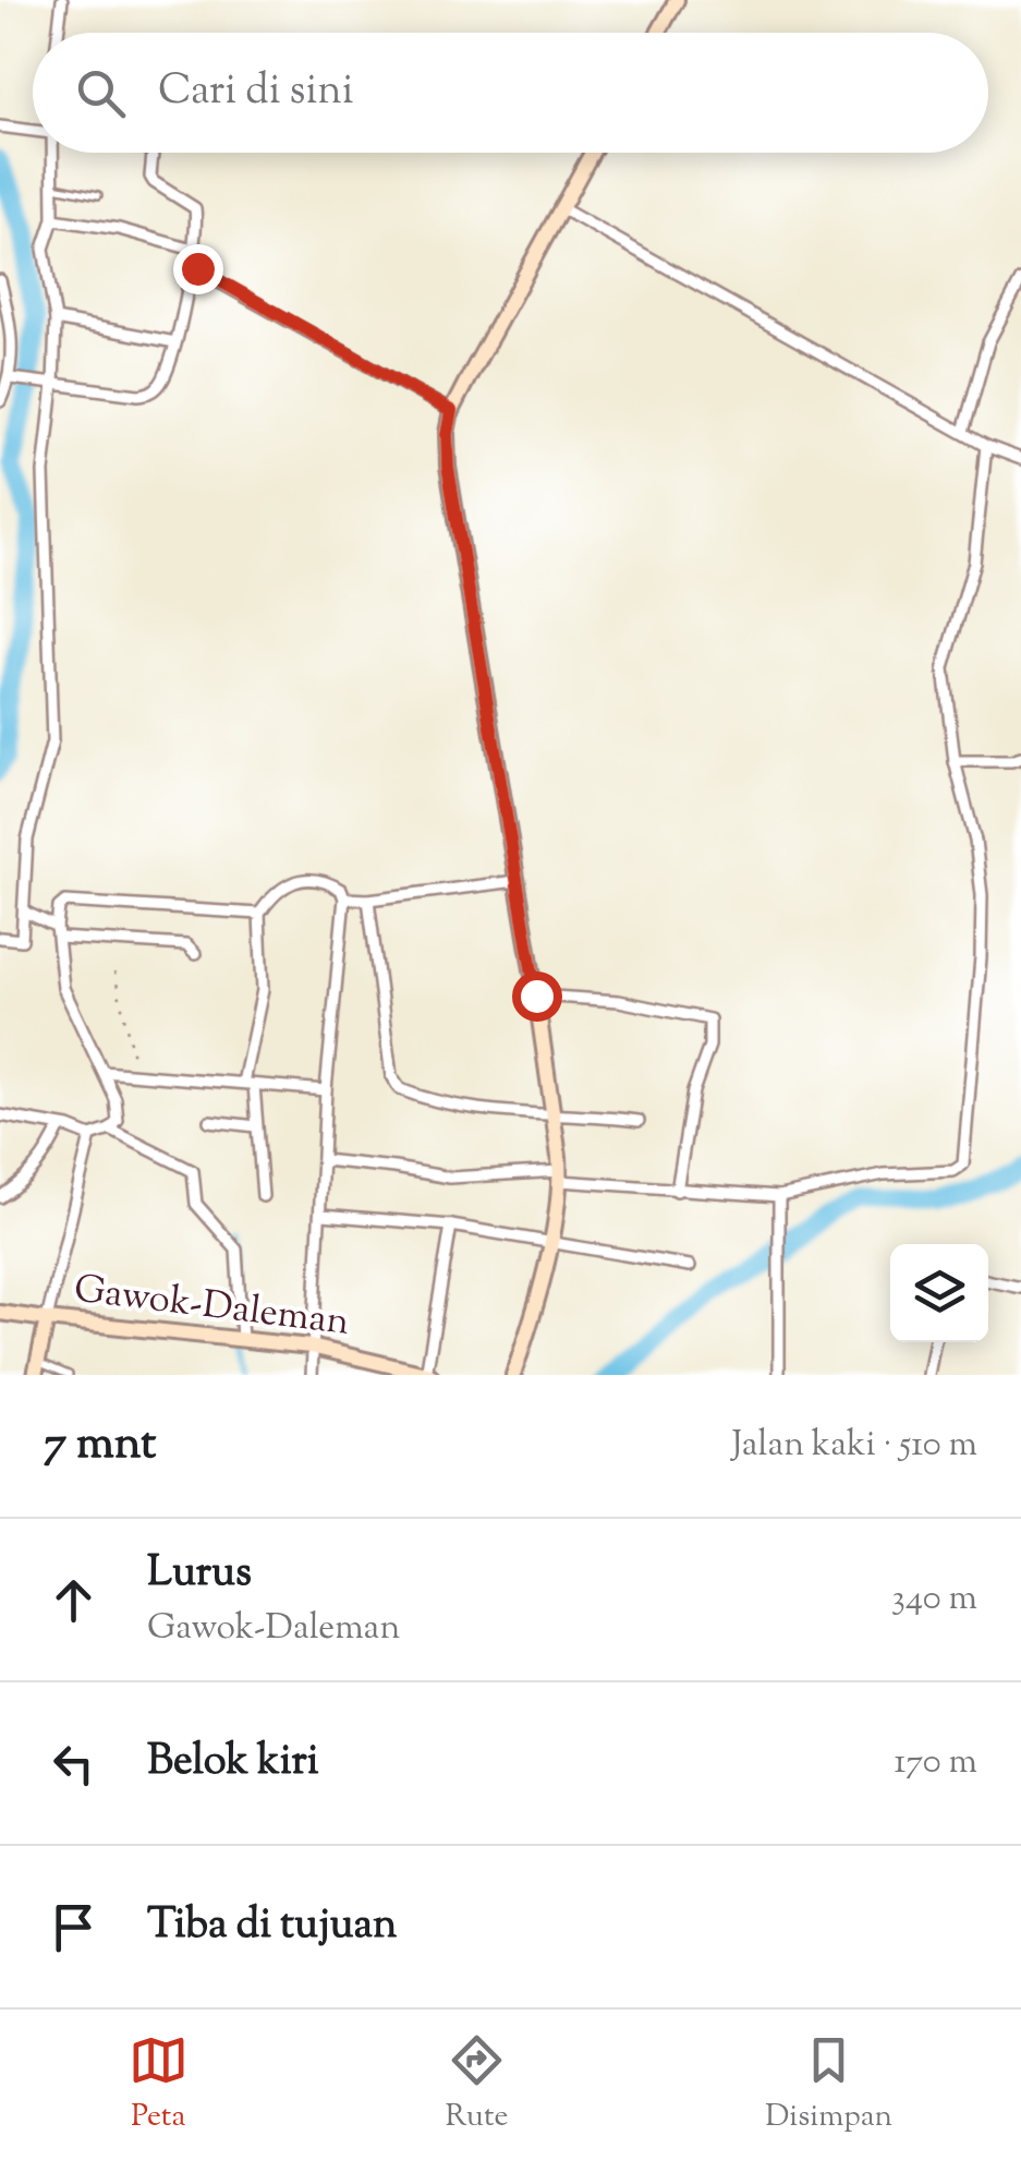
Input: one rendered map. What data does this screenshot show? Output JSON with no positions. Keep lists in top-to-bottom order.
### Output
{
  "streets": {
    "street": ["Gawok-Daleman"]
  },
  "page": {
    "search": "Cari di sini",
    "heading": ["7 mnt", "Jalan kaki · 510 m"],
    "list": [
      ["Lurus", "Gawok-Daleman", "340 m"],
      ["Belok kiri", "170 m"],
      "Tiba di tujuan"
    ],
    "nav": ["Peta", "Rute", "Disimpan"]
  }
}
